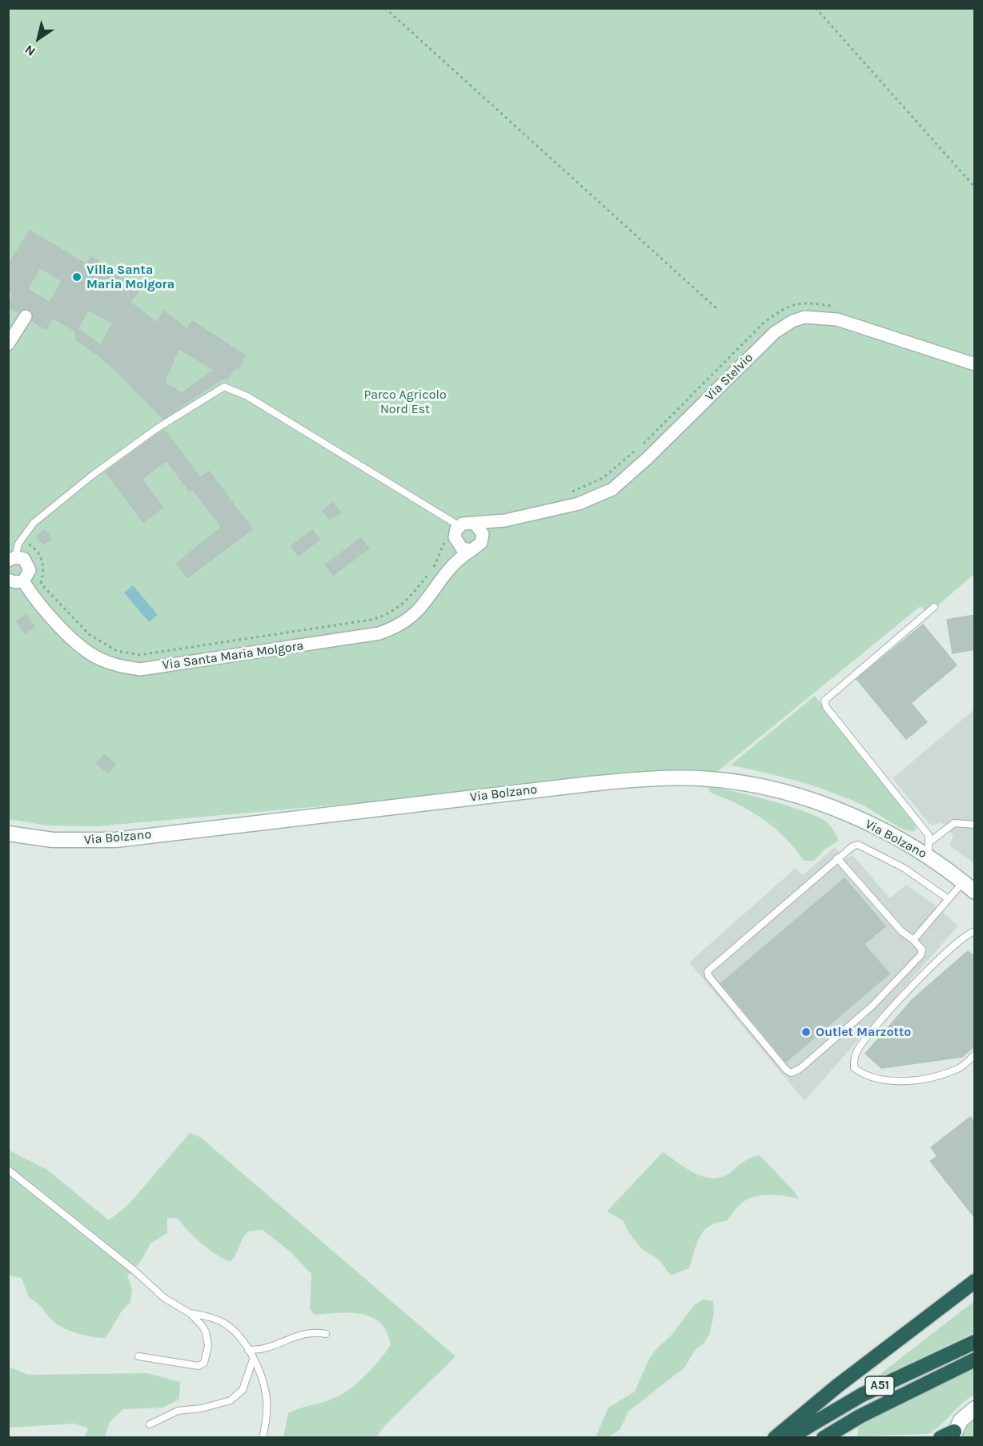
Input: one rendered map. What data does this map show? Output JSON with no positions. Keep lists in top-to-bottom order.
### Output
{
  "streets": {
    "highway": ["A51"],
    "street": ["Via Stelvio", "Via Santa Maria Molgora", "Via Bolzano"]
  },
  "parks": ["Parco Agricolo Nord Est"],
  "places": ["Villa Santa Maria Molgora", "Outlet Marzotto"],
  "north": "bottom left"
}
